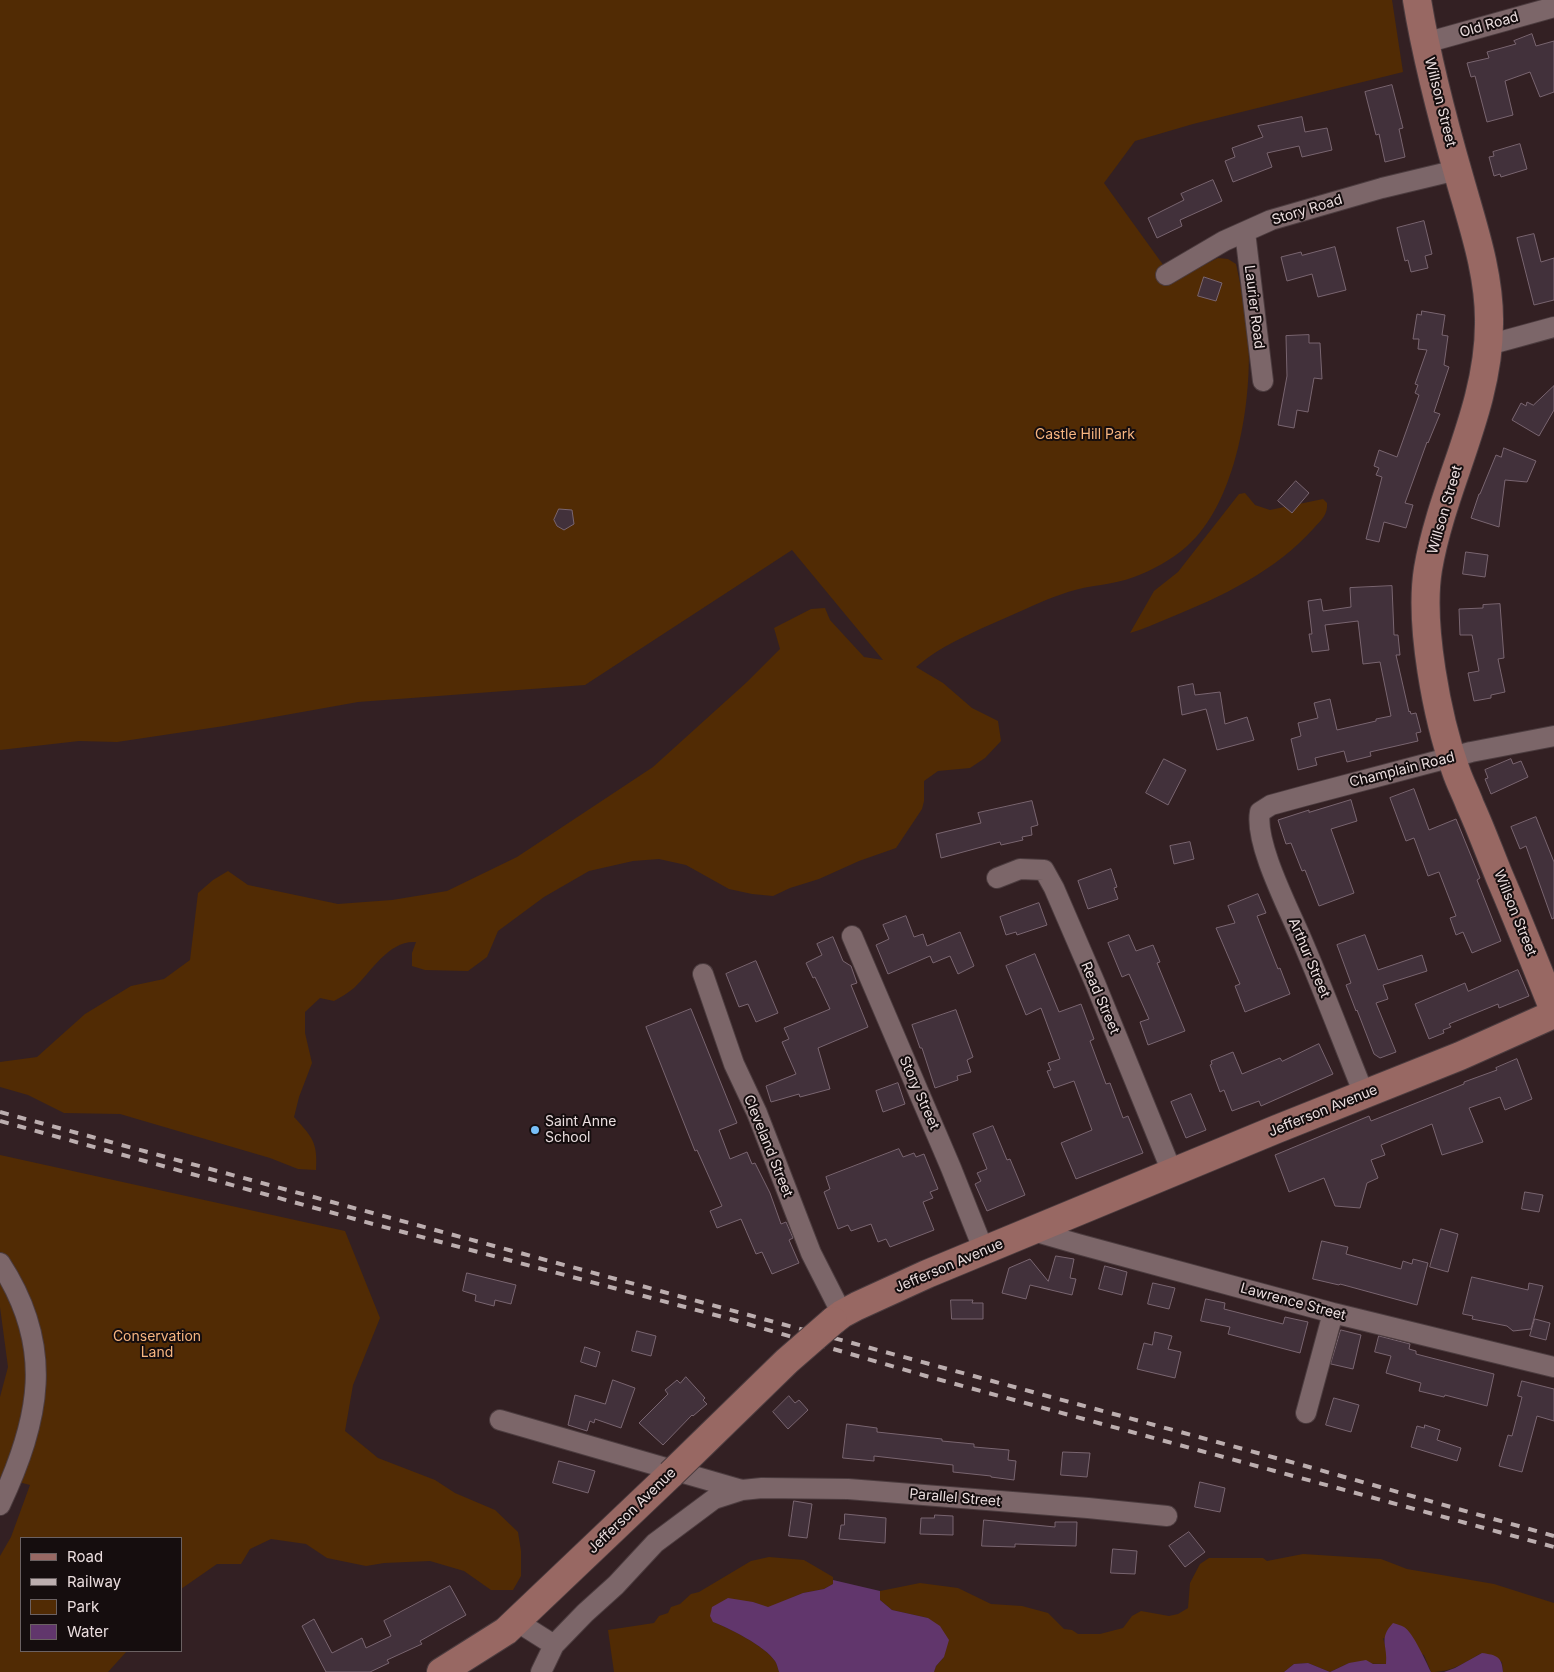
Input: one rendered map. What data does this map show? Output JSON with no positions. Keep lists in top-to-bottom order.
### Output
{
  "streets": {
    "main road": ["Willson Street", "Jefferson Avenue"],
    "street": [
      "Old Road",
      "Story Road",
      "Laurier Road",
      "Champlain Road",
      "Arthur Street",
      "Read Street",
      "Story Street",
      "Cleveland Street",
      "Lawrence Street",
      "Parallel Street"
    ]
  },
  "crossings": [
    ["Old Road", "Willson Street"],
    ["Willson Street", "Story Road"],
    ["Willson Street", "Champlain Road"],
    ["Willson Street", "Jefferson Avenue"],
    ["Story Road", "Laurier Road"],
    ["Champlain Road", "Arthur Street"],
    ["Arthur Street", "Jefferson Avenue"],
    ["Read Street", "Jefferson Avenue"],
    ["Story Street", "Jefferson Avenue"],
    ["Jefferson Avenue", "Cleveland Street"],
    ["Jefferson Avenue", "Lawrence Street"]
  ],
  "parks": ["Castle Hill Park", "Conservation Land"],
  "places": ["Saint Anne School"],
  "legend": [
    "Road",
    "Railway",
    "Park",
    "Water"
  ]
}
